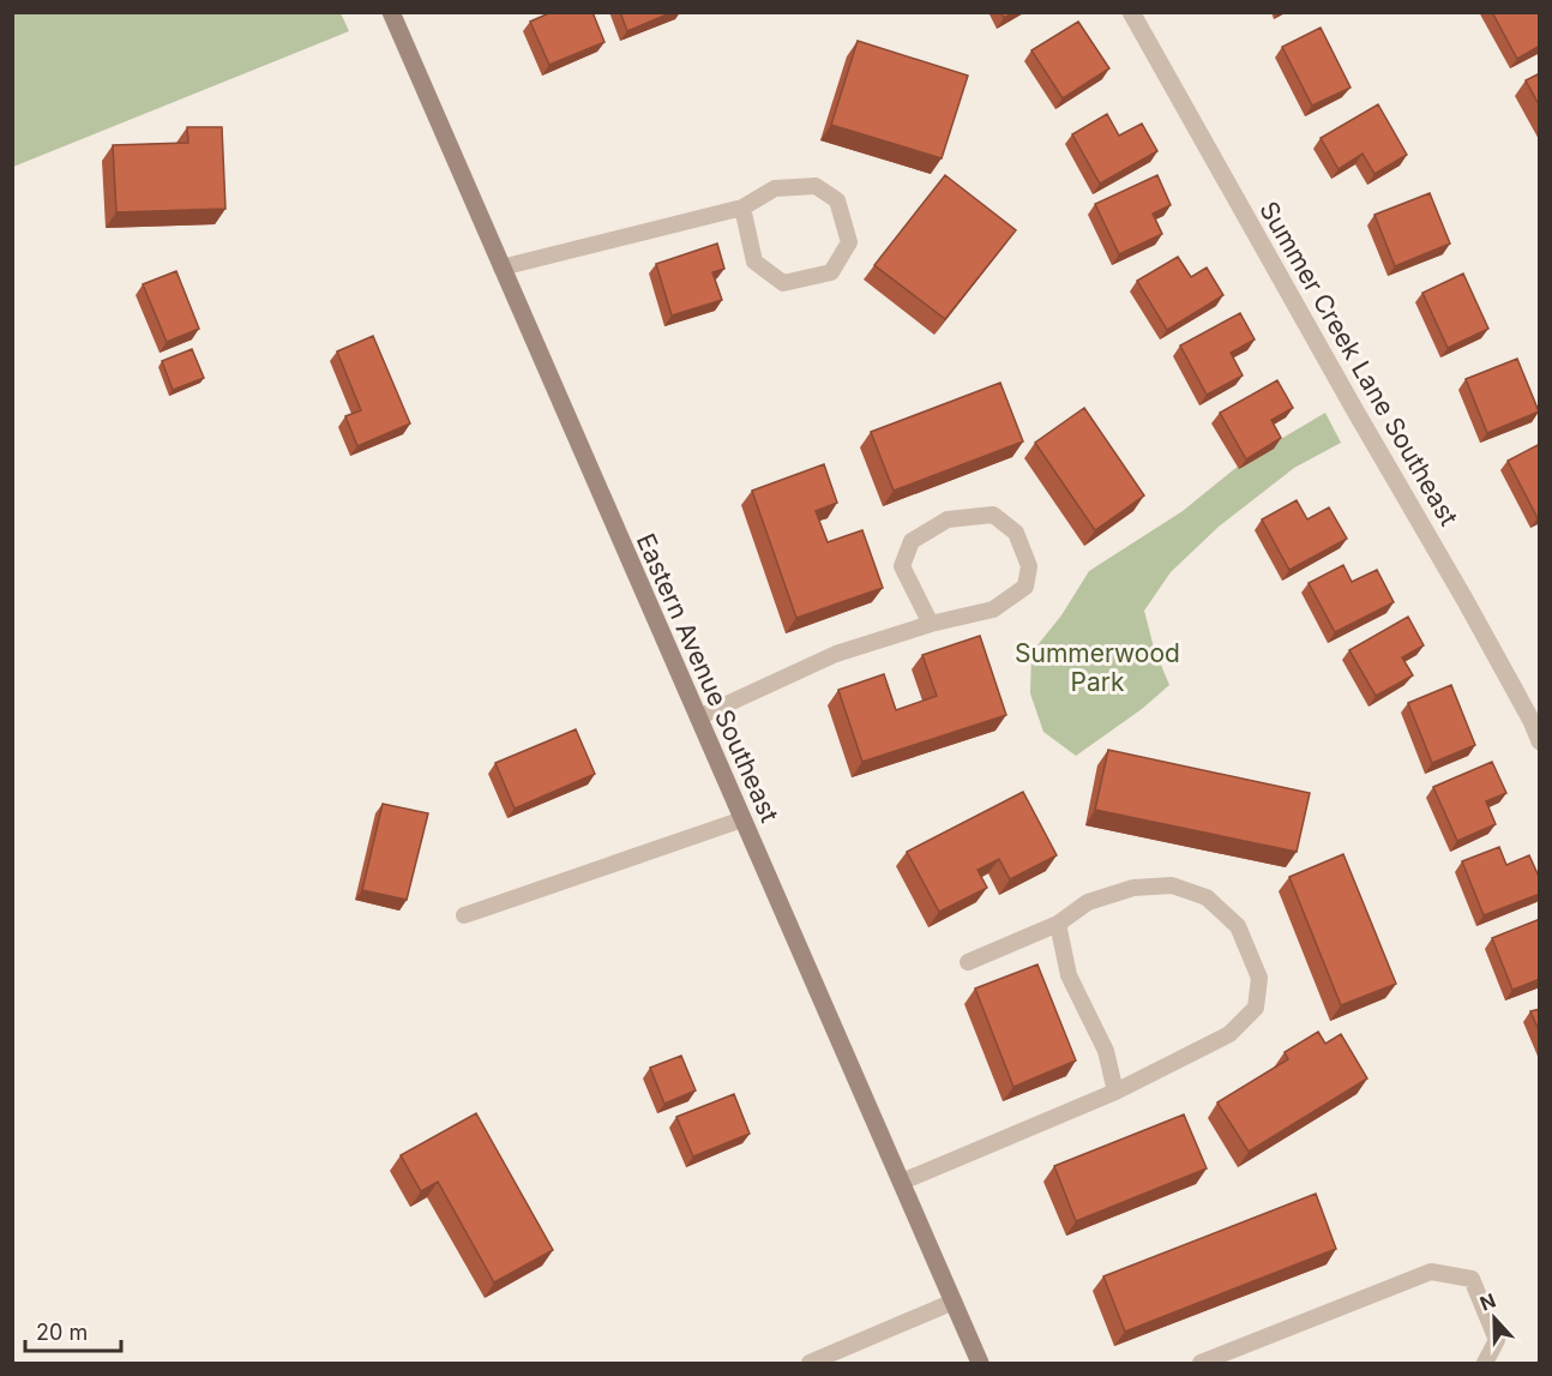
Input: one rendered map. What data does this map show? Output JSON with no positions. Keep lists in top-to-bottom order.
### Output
{
  "streets": {
    "street": ["Summer Creek Lane Southeast", "Eastern Avenue Southeast"]
  },
  "parks": ["Summerwood Park"],
  "scale_bar": "20 m",
  "north": "top"
}
